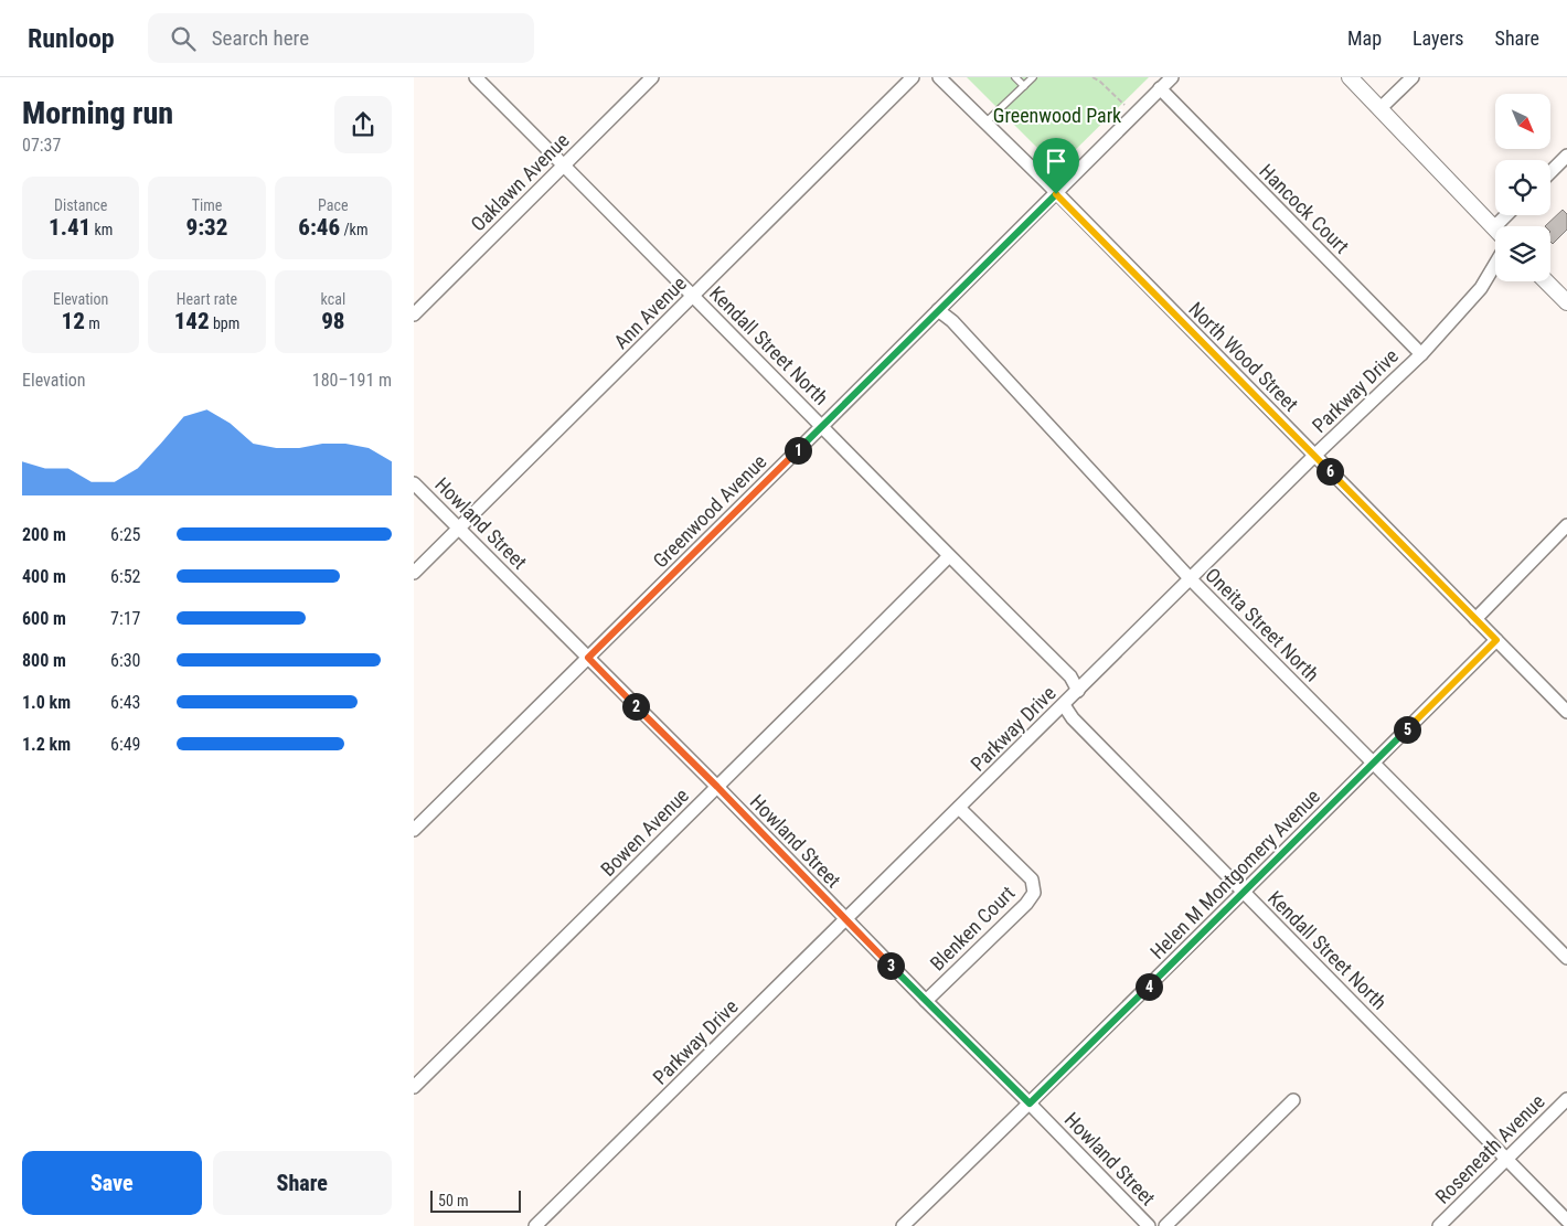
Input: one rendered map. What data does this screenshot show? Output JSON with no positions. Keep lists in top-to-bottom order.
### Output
{
  "streets": {
    "street": [
      "Oaklawn Avenue",
      "Hancock Court",
      "Ann Avenue",
      "Kendall Street North",
      "North Wood Street",
      "Parkway Drive",
      "Greenwood Avenue",
      "Howland Street",
      "Oneita Street North",
      "Bowen Avenue",
      "Helen M Montgomery Avenue",
      "Blenken Court",
      "Roseneath Avenue"
    ]
  },
  "crossings": [
    ["Oaklawn Avenue", "Kendall Street North"],
    ["Hancock Court", "Parkway Drive"],
    ["Hancock Court", "Greenwood Avenue"],
    ["Ann Avenue", "Kendall Street North"],
    ["Ann Avenue", "Howland Street"],
    ["Kendall Street North", "Parkway Drive"],
    ["Kendall Street North", "Greenwood Avenue"],
    ["Kendall Street North", "Bowen Avenue"],
    ["Kendall Street North", "Helen M Montgomery Avenue"],
    ["Kendall Street North", "Roseneath Avenue"],
    ["North Wood Street", "Parkway Drive"],
    ["North Wood Street", "Greenwood Avenue"],
    ["North Wood Street", "Helen M Montgomery Avenue"],
    ["Parkway Drive", "Howland Street"],
    ["Parkway Drive", "Oneita Street North"],
    ["Parkway Drive", "Blenken Court"],
    ["Greenwood Avenue", "Howland Street"],
    ["Greenwood Avenue", "Oneita Street North"],
    ["Howland Street", "Bowen Avenue"],
    ["Howland Street", "Helen M Montgomery Avenue"],
    ["Howland Street", "Blenken Court"],
    ["Oneita Street North", "Helen M Montgomery Avenue"]
  ],
  "parks": ["Greenwood Park"],
  "scale_bar": "50 m",
  "north": "bottom right",
  "page": {
    "header": "Runloop",
    "search": "Search here",
    "nav": ["Map", "Layers", "Share"],
    "heading": ["Morning run", "07:37"],
    "stats": [
      ["Distance", "1.41 km"],
      ["Time", "9:32"],
      ["Pace", "6:46 /km"],
      ["Elevation", "12 m"],
      ["Heart rate", "142 bpm"],
      ["kcal", "98"]
    ],
    "chart": ["Elevation", "180–191 m"],
    "pins": [
      "1",
      "6",
      "2",
      "5",
      "3",
      "4"
    ],
    "list": [
      {
        "name": "200 m",
        "note": "6:25"
      },
      {
        "name": "400 m",
        "note": "6:52"
      },
      {
        "name": "600 m",
        "note": "7:17"
      },
      {
        "name": "800 m",
        "note": "6:30"
      },
      {
        "name": "1.0 km",
        "note": "6:43"
      },
      {
        "name": "1.2 km",
        "note": "6:49"
      }
    ],
    "buttons": ["Save", "Share"],
    "scale": "50 m"
  }
}
